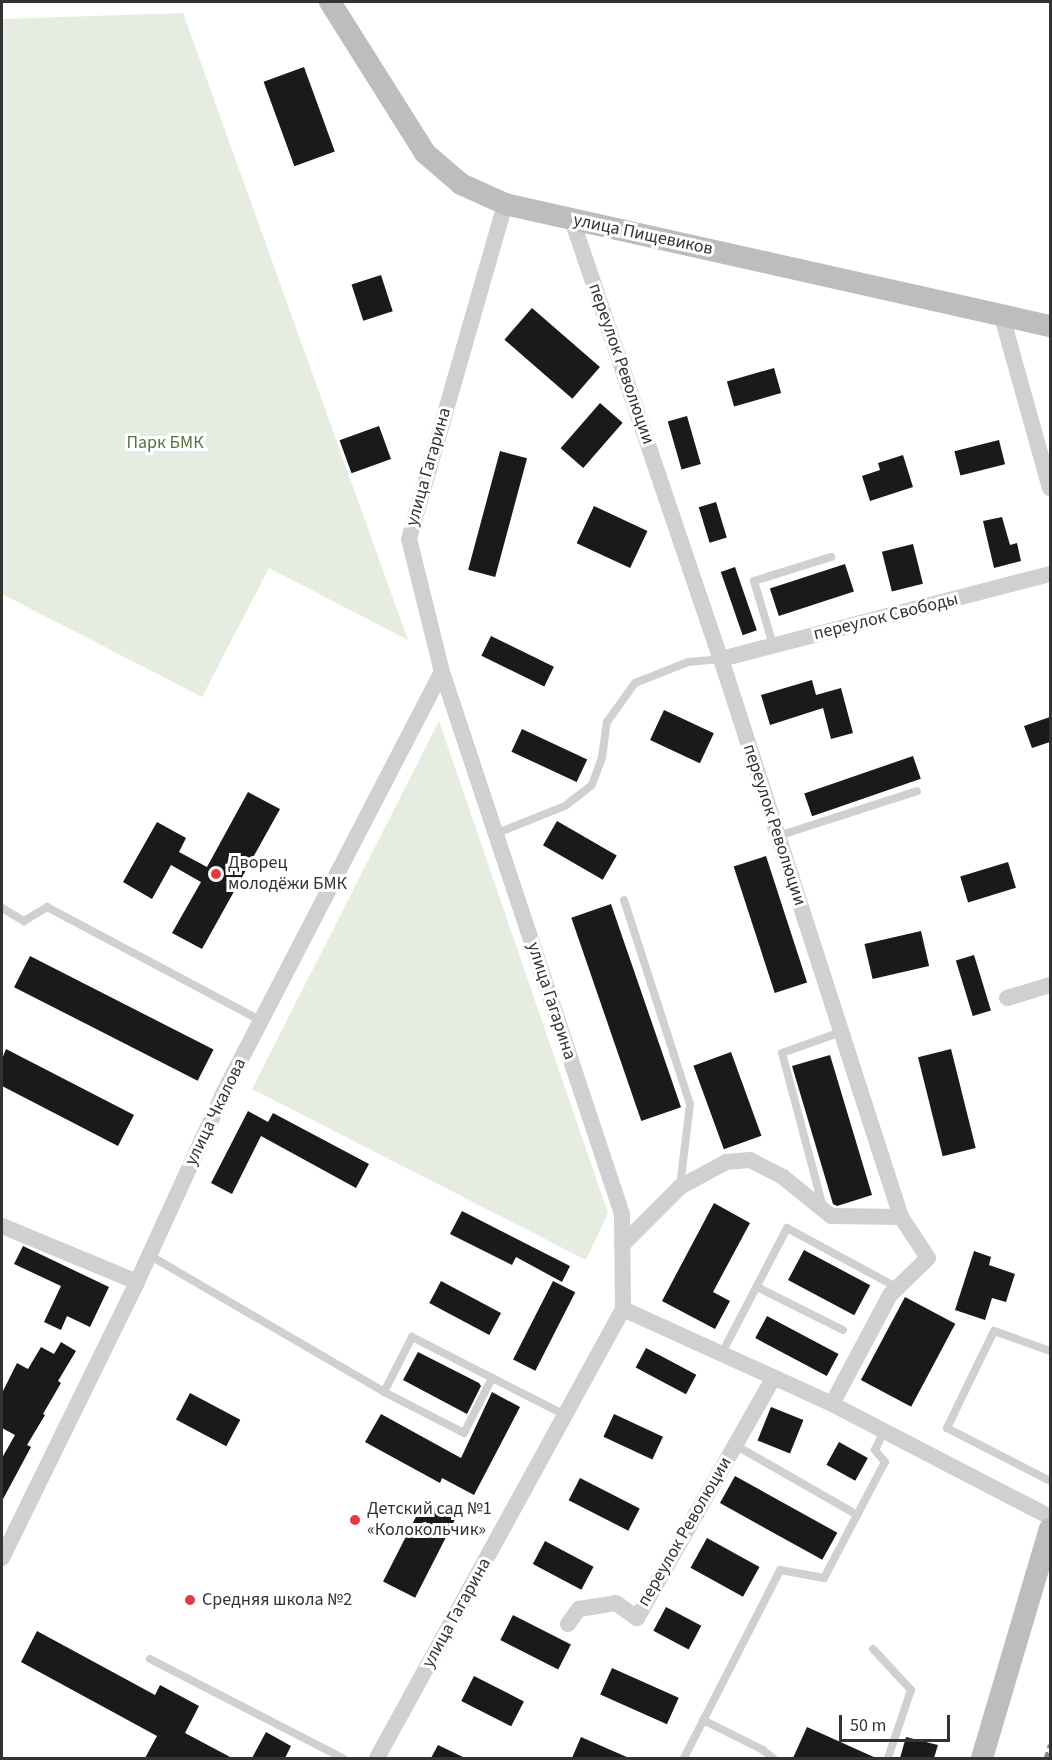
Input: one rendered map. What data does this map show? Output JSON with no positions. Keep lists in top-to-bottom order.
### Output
{
  "streets": {
    "street": [
      "улица Пищевиков",
      "переулок Революции",
      "улица Гагарина",
      "переулок Свободы",
      "улица Чкалова"
    ]
  },
  "crossings": [
    ["улица Пищевиков", "переулок Революции"],
    ["улица Пищевиков", "улица Гагарина"],
    ["переулок Революции", "переулок Свободы"],
    ["улица Гагарина", "улица Чкалова"]
  ],
  "parks": ["Парк БМК"],
  "places": ["Дворец молодёжи БМК", "Детский сад №1 «Колокольчик»", "Средняя школа №2"],
  "scale_bar": "50 m"
}
